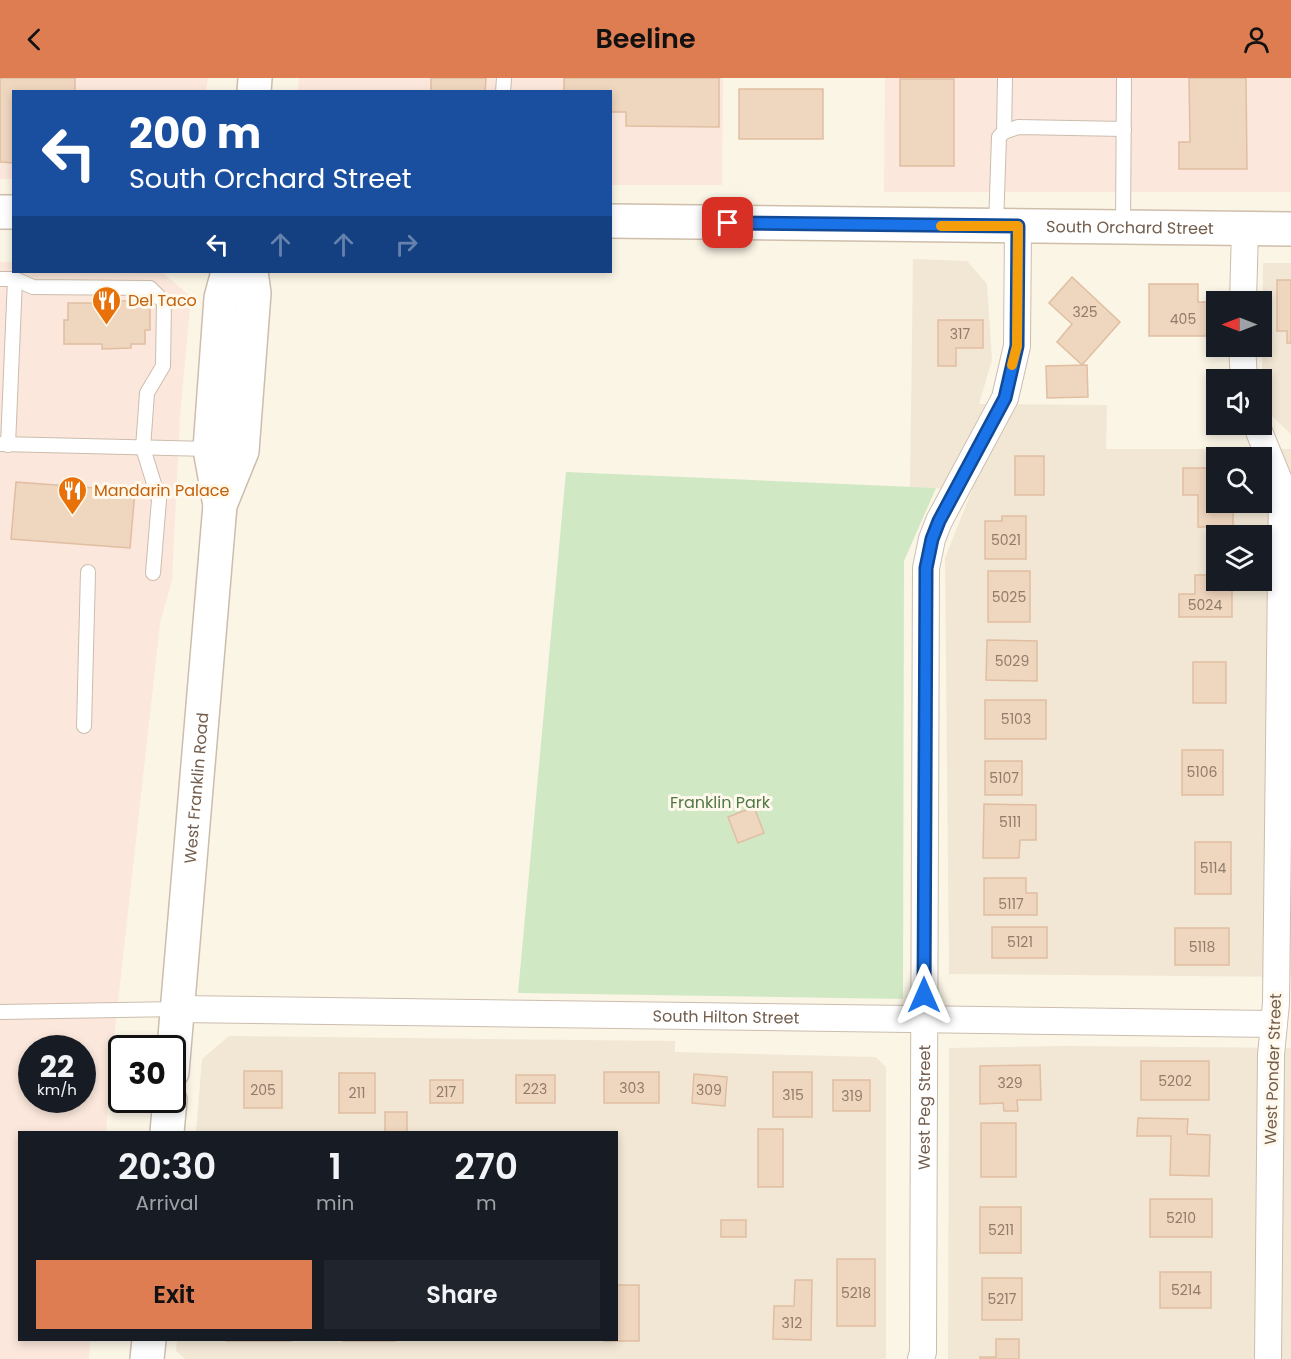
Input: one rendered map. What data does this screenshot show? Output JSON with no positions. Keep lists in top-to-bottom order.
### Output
{
  "streets": {
    "street": [
      "South Orchard Street",
      "West Franklin Road",
      "South Hilton Street",
      "West Ponder Street",
      "West Peg Street"
    ]
  },
  "crossings": [
    ["South Orchard Street", "West Peg Street"],
    ["West Franklin Road", "South Hilton Street"],
    ["South Hilton Street", "West Ponder Street"],
    ["South Hilton Street", "West Peg Street"]
  ],
  "parks": ["Franklin Park"],
  "places": {
    "restaurant": ["Del Taco", "Mandarin Palace"]
  },
  "house_numbers": [
    "325",
    "405",
    "317",
    "5021",
    "5025",
    "5024",
    "5029",
    "5103",
    "5106",
    "5107",
    "5111",
    "5114",
    "5117",
    "5121",
    "5118",
    "5202",
    "329",
    "303",
    "223",
    "205",
    "309",
    "217",
    "211",
    "315",
    "319",
    "5210",
    "5211",
    "5214",
    "5218",
    "5217",
    "312"
  ],
  "north": "left",
  "page": {
    "header": "Beeline",
    "turn": ["200 m", "South Orchard Street"],
    "speed": "22 km/h",
    "limit": "30",
    "eta": [
      "20:30",
      "Arrival",
      "1",
      "min",
      "270",
      "m"
    ],
    "buttons": ["Exit", "Share"]
  }
}
